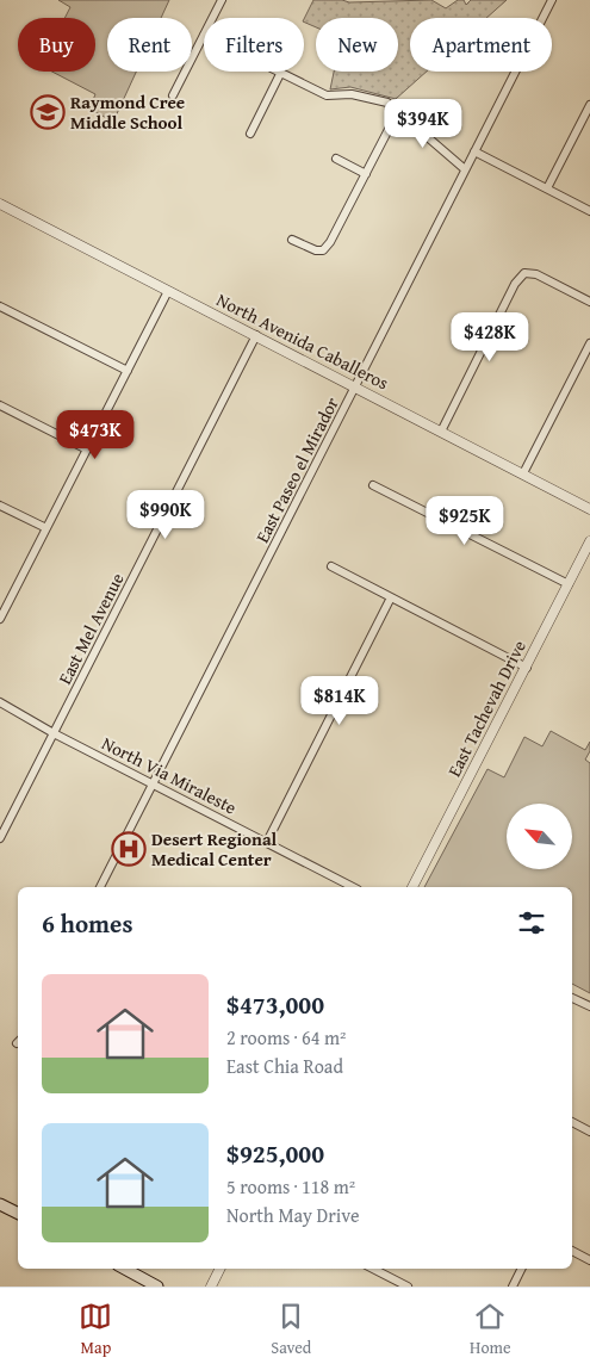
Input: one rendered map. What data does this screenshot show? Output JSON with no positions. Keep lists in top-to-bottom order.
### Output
{
  "streets": {
    "street": [
      "North Avenida Caballeros",
      "East Paseo el Mirador",
      "East Mel Avenue",
      "East Tachevah Drive",
      "North Via Miraleste"
    ]
  },
  "crossings": [
    ["North Avenida Caballeros", "East Paseo el Mirador"],
    ["North Avenida Caballeros", "East Mel Avenue"],
    ["East Paseo el Mirador", "North Via Miraleste"],
    ["East Mel Avenue", "North Via Miraleste"]
  ],
  "places": {
    "school or university": ["Raymond Cree Middle School"],
    "hospital": ["Desert Regional Medical Center"]
  },
  "north": "top left",
  "page": {
    "chip": [
      "Buy",
      "Rent",
      "Filters",
      "New",
      "Apartment"
    ],
    "price": [
      "$394K",
      "$428K",
      "$473K",
      "$990K",
      "$925K",
      "$814K"
    ],
    "heading": "6 homes",
    "list": [
      {
        "name": "$473,000",
        "note": "2 rooms · 64 m² · East Chia Road"
      },
      {
        "name": "$925,000",
        "note": "5 rooms · 118 m² · North May Drive"
      }
    ],
    "tabs": ["Map", "Saved", "Home"]
  }
}
